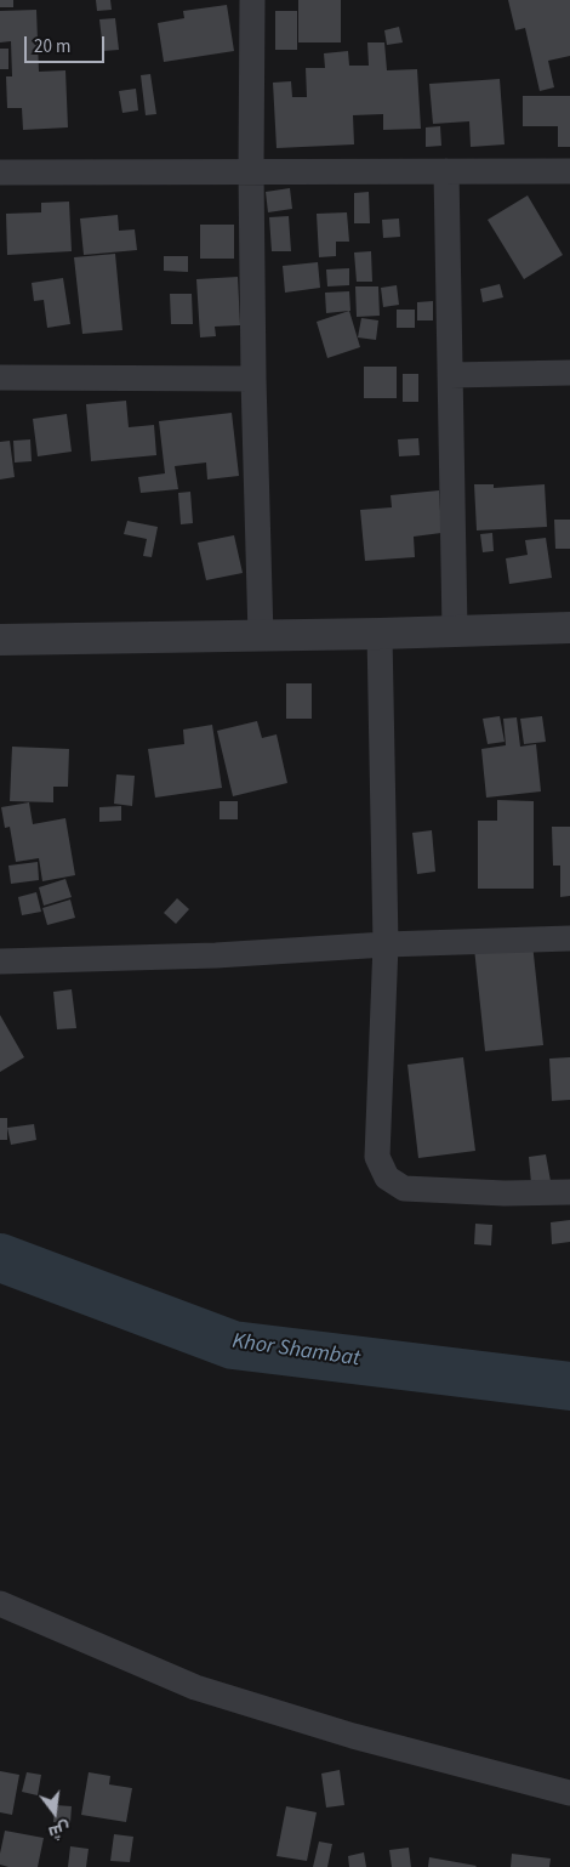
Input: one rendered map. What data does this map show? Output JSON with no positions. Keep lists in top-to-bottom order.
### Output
{
  "water": ["Khor Shambat"],
  "scale_bar": "20 m",
  "north": "bottom"
}
